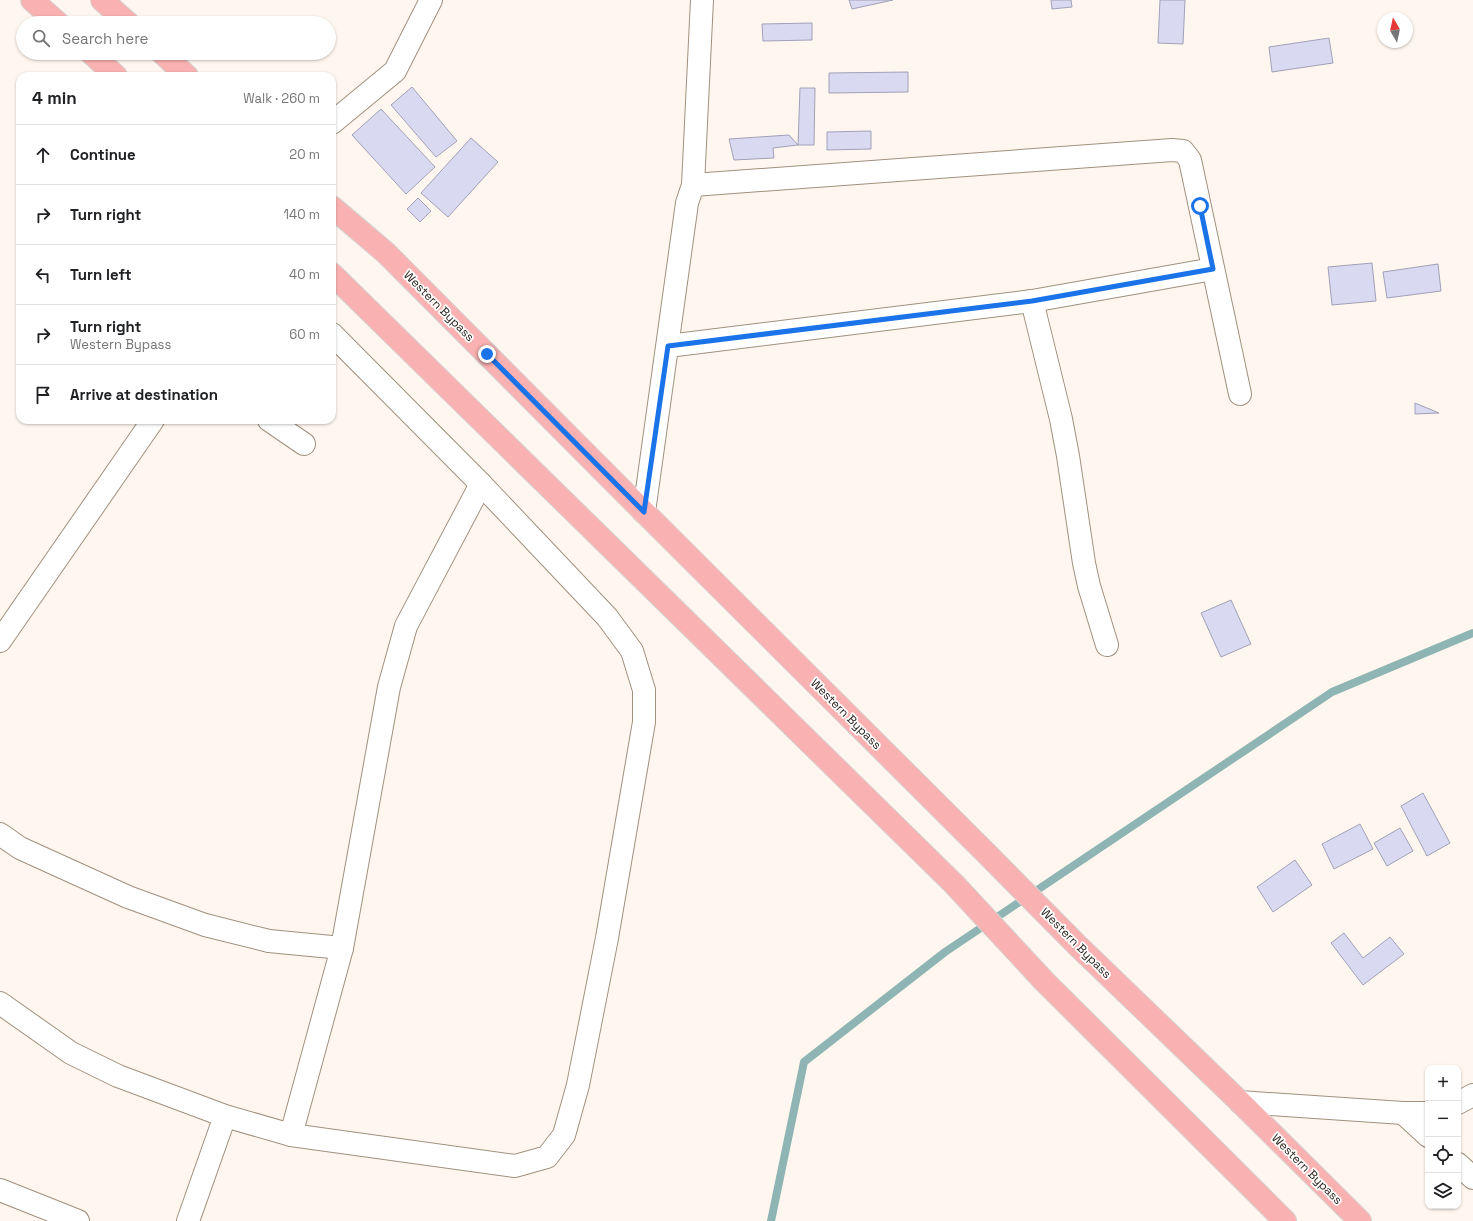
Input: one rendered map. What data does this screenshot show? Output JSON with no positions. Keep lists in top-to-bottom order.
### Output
{
  "streets": {
    "main road": ["Western Bypass"]
  },
  "north": "top",
  "page": {
    "search": "Search here",
    "heading": ["4 min", "Walk · 260 m"],
    "list": [
      ["Continue", "20 m"],
      ["Turn right", "140 m"],
      ["Turn left", "40 m"],
      ["Turn right", "Western Bypass", "60 m"],
      "Arrive at destination"
    ],
    "map_buttons": ["+", "−"]
  }
}
